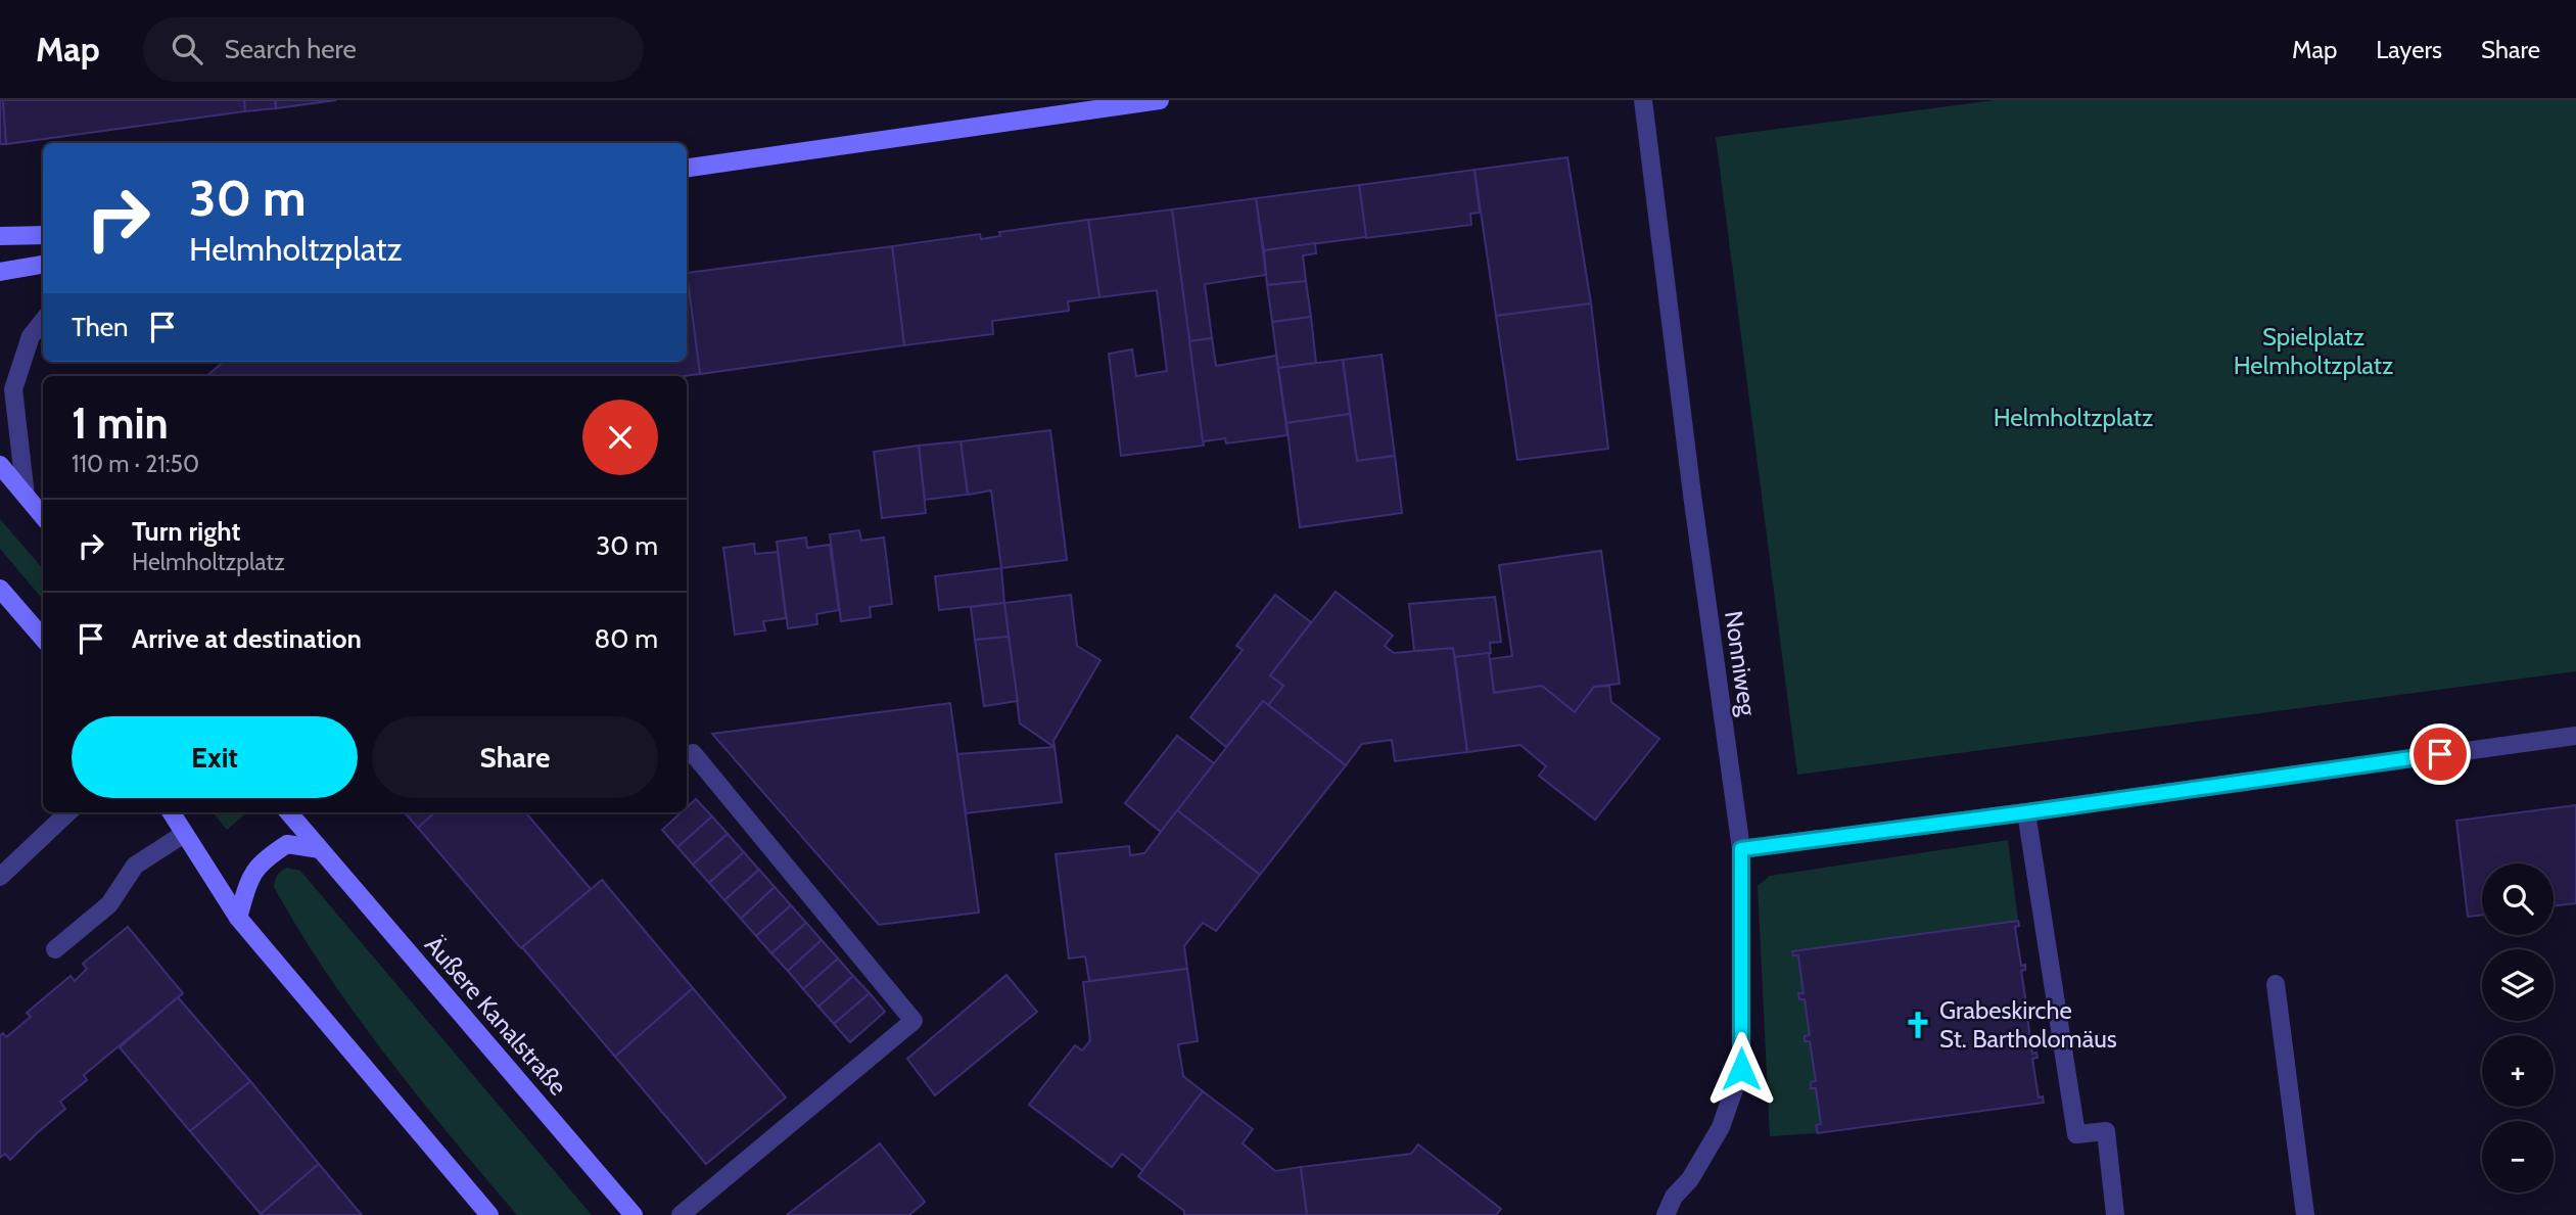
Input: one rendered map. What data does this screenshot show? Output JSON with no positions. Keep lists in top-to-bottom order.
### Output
{
  "streets": {
    "main road": ["Äußere Kanalstraße"],
    "street": ["Nonniweg"]
  },
  "parks": ["Spielplatz Helmholtzplatz", "Helmholtzplatz"],
  "places": {
    "church": ["Grabeskirche St. Bartholomäus"]
  },
  "page": {
    "header": "Map",
    "search": "Search here",
    "nav": ["Map", "Layers", "Share"],
    "turn": ["30 m", "Helmholtzplatz"],
    "then": "Then",
    "heading": ["1 min", "110 m · 21:50"],
    "list": [
      {
        "name": "Turn right",
        "note": "Helmholtzplatz",
        "value": "30 m"
      },
      {
        "name": "Arrive at destination",
        "value": "80 m"
      }
    ],
    "buttons": ["Exit", "Share"],
    "map_buttons": ["+", "−"]
  }
}
